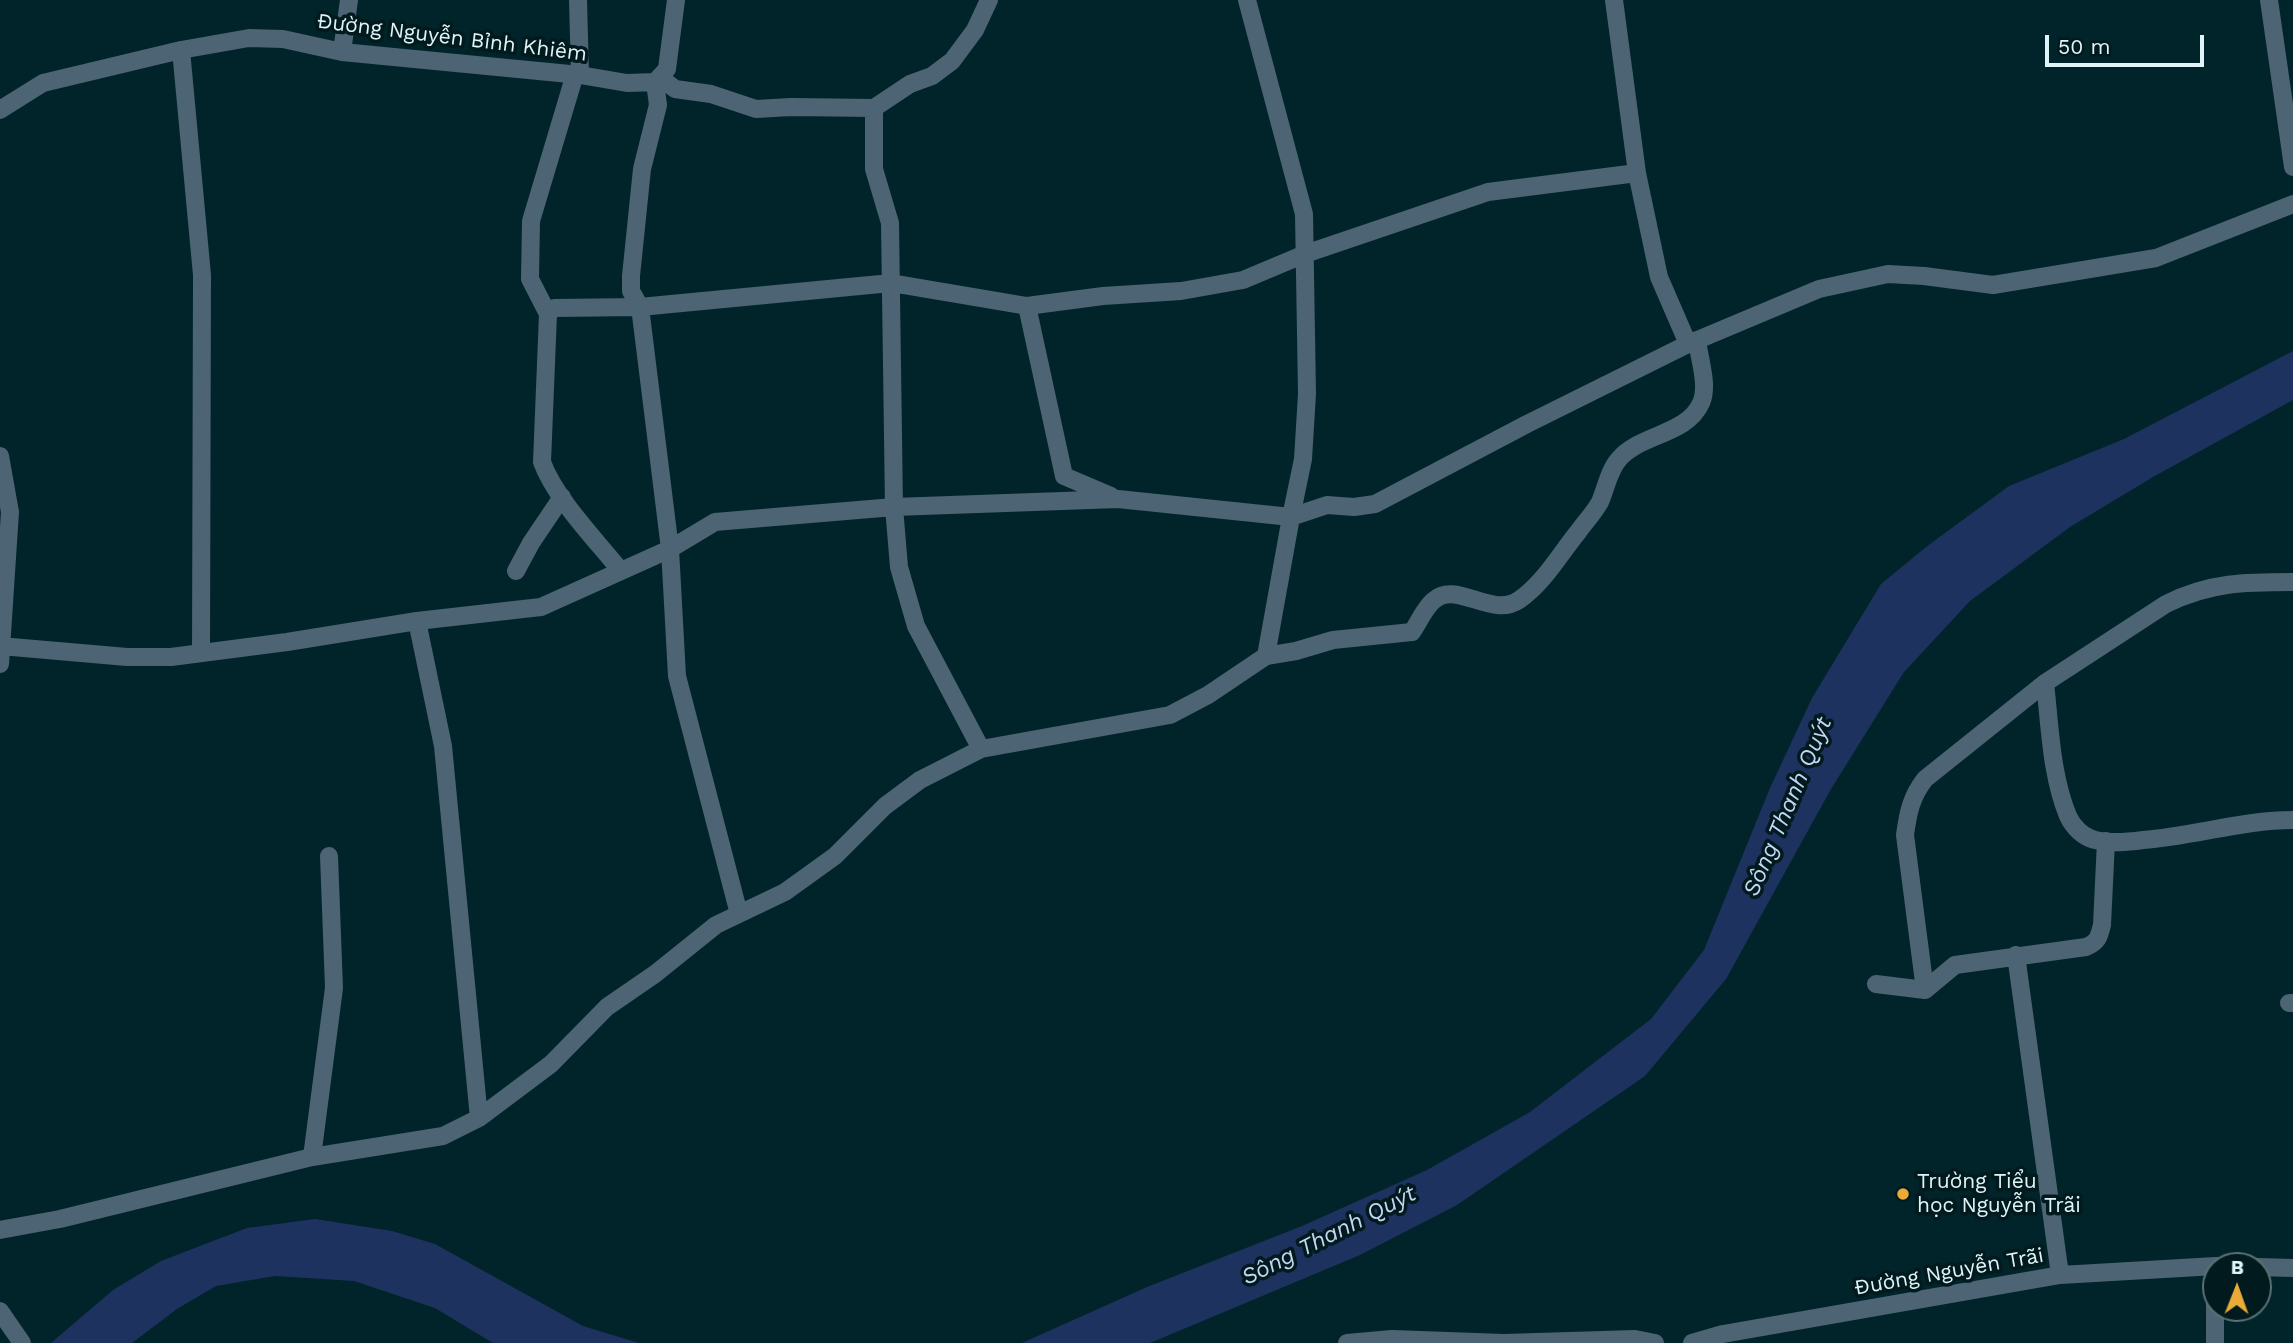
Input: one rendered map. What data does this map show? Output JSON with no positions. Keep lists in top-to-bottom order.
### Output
{
  "streets": {
    "street": ["Đường Nguyễn Bỉnh Khiêm", "Đường Nguyễn Trãi"]
  },
  "water": ["Sông Thanh Quýt"],
  "places": ["Trường Tiểu học Nguyễn Trãi"],
  "scale_bar": "50 m",
  "north": "top"
}
